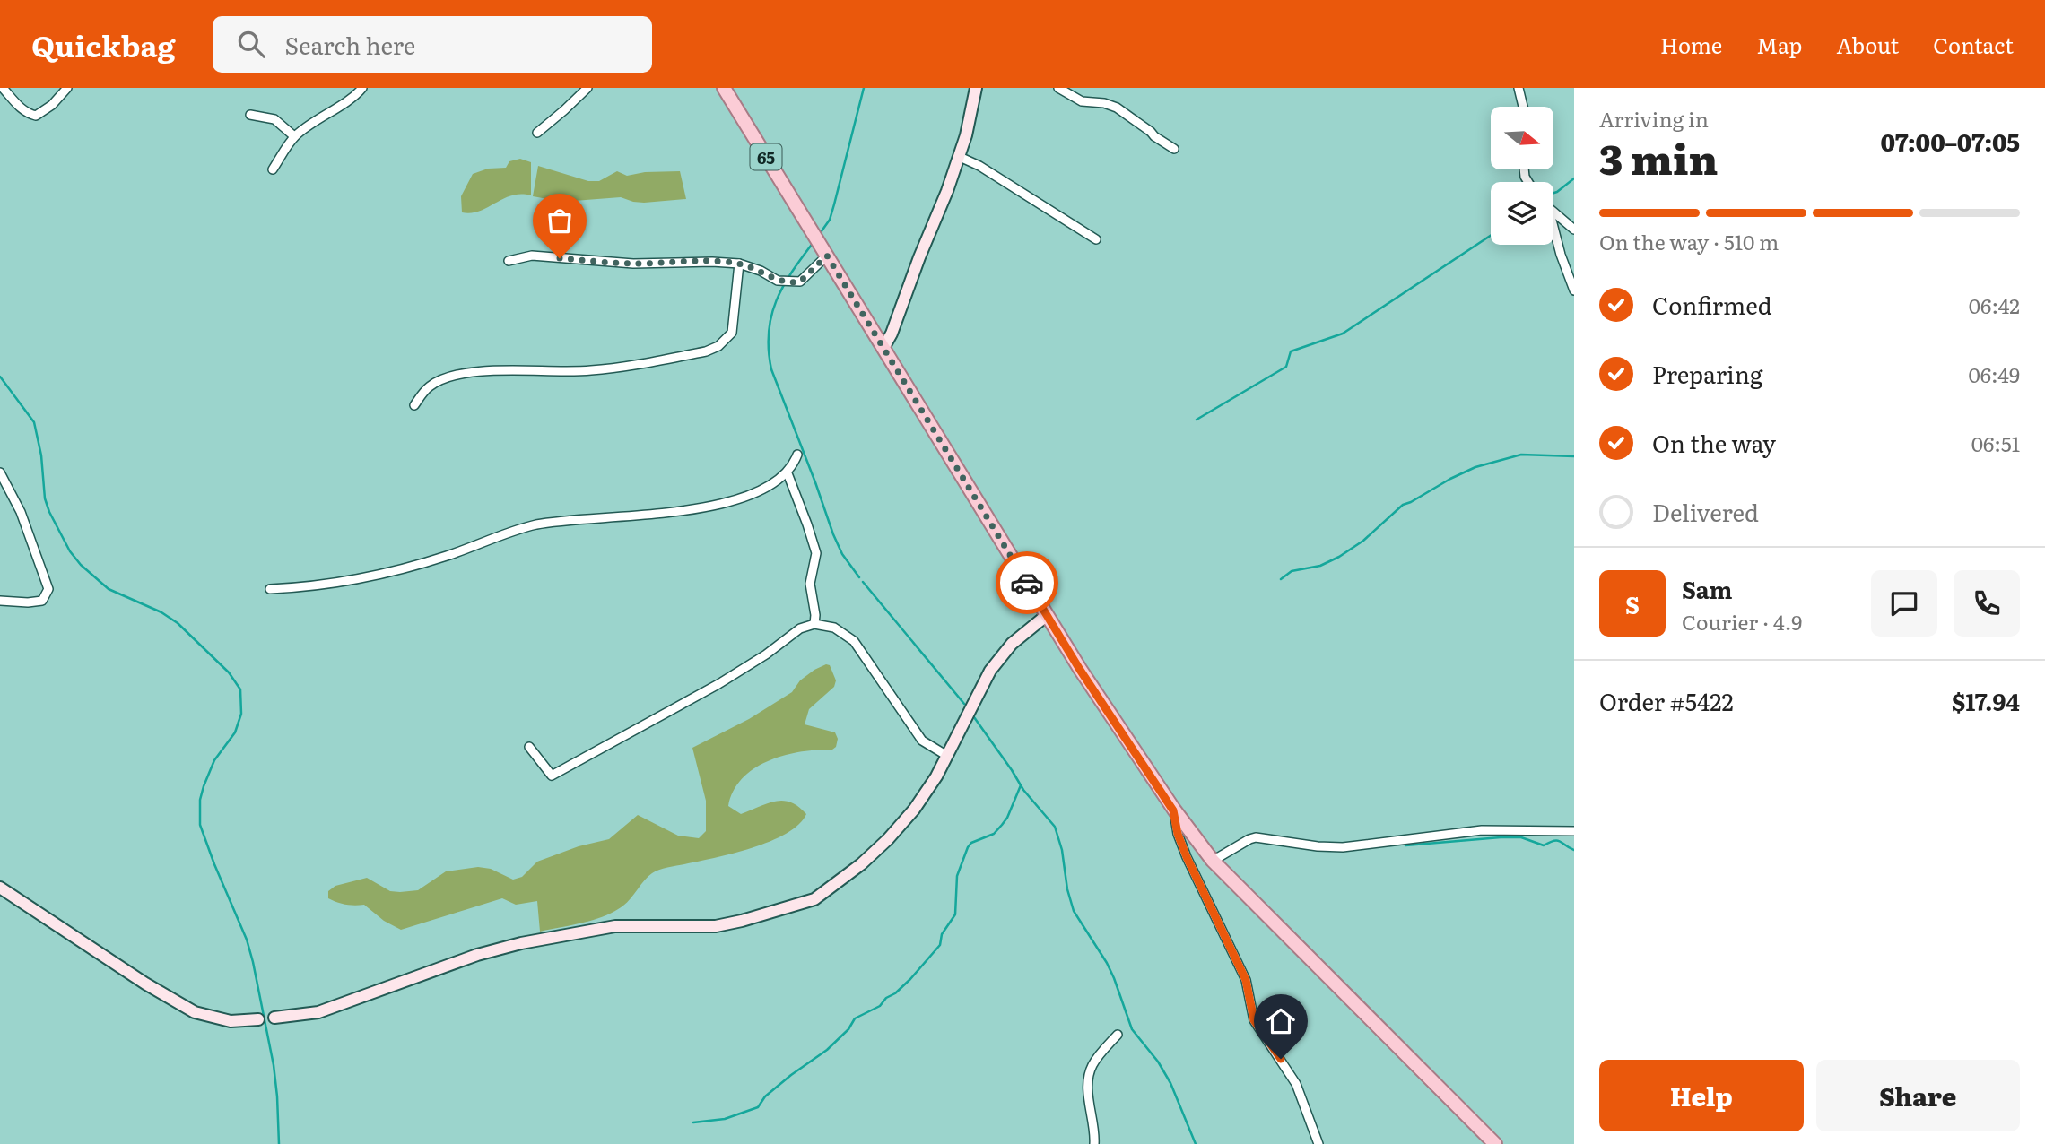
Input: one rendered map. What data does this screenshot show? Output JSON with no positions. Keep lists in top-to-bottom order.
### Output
{
  "streets": {
    "main road": ["65"]
  },
  "north": "right",
  "page": {
    "header": "Quickbag",
    "search": "Search here",
    "nav": [
      "Home",
      "Map",
      "About",
      "Contact"
    ],
    "heading": ["3 min", "Arriving in", "07:00–07:05"],
    "panel": [
      "Sam",
      "Courier · 4.9",
      "Order #5422",
      "$17.94"
    ],
    "bar": "On the way · 510 m",
    "list": [
      ["Confirmed", "06:42"],
      ["Preparing", "06:49"],
      ["On the way", "06:51"],
      "Delivered"
    ],
    "round": "S",
    "buttons": ["Help", "Share"]
  }
}
